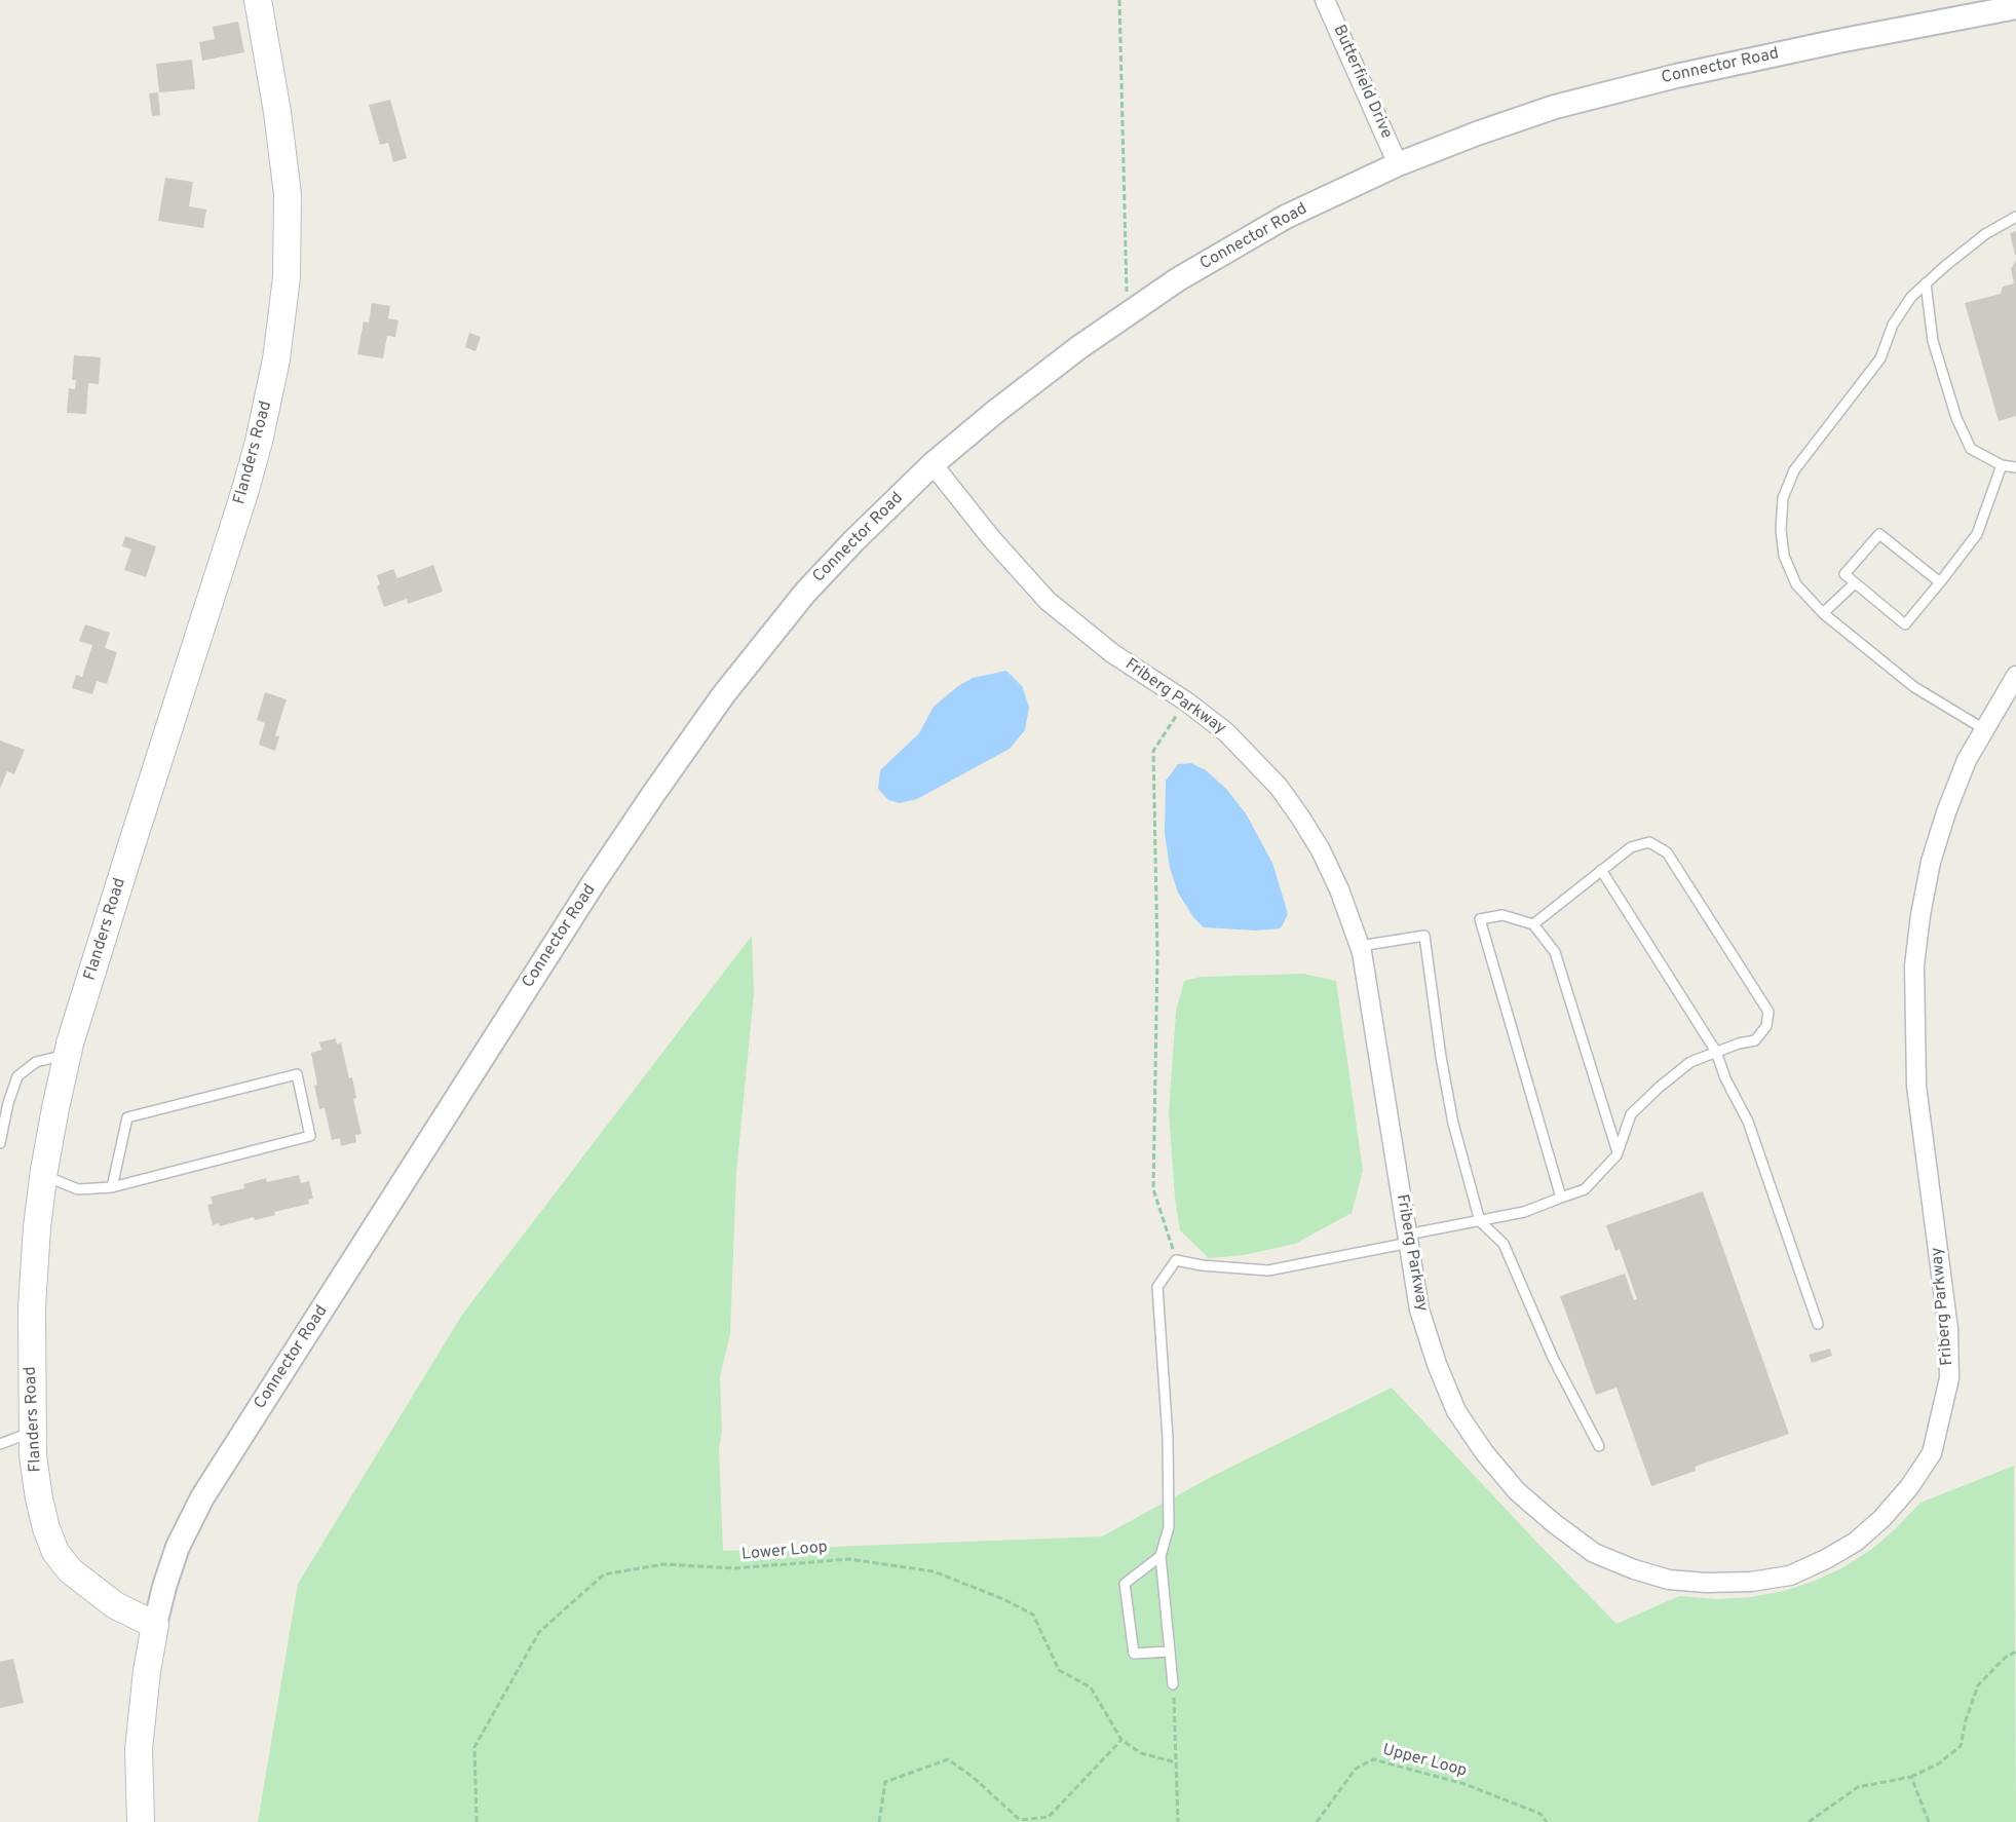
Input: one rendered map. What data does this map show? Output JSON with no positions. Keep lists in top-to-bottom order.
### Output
{
  "streets": {
    "main road": ["Flanders Road"],
    "street": ["Connector Road", "Butterfield Drive", "Friberg Parkway"],
    "path": ["Lower Loop", "Upper Loop"]
  },
  "crossings": [
    ["Connector Road", "Butterfield Drive"],
    ["Connector Road", "Flanders Road"],
    ["Connector Road", "Friberg Parkway"]
  ]
}
